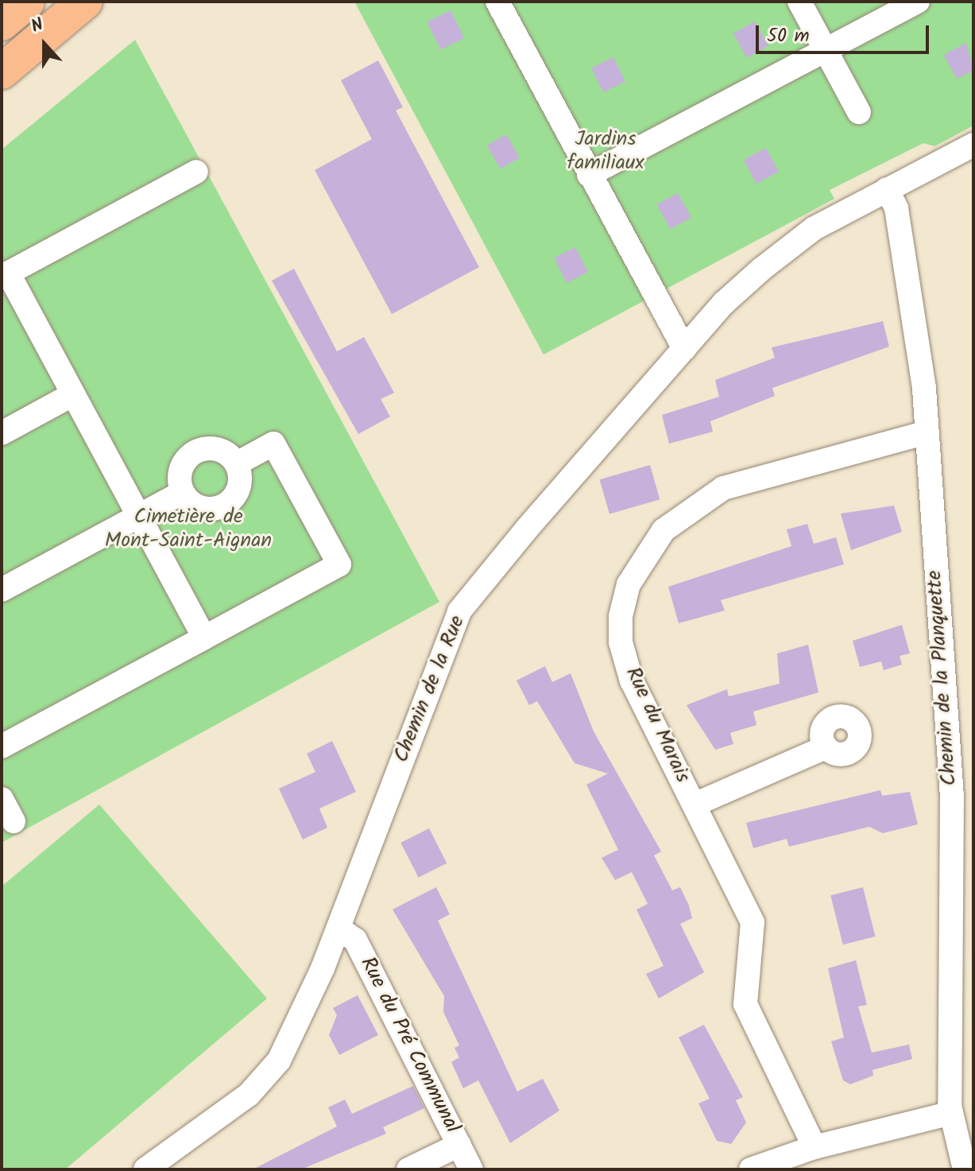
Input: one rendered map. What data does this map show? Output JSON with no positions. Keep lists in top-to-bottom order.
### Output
{
  "streets": {
    "street": [
      "Chemin de la Planquette",
      "Chemin de la Rue",
      "Rue du Marais",
      "Rue du Pré Communal"
    ]
  },
  "crossings": [
    ["Chemin de la Planquette", "Chemin de la Rue"],
    ["Chemin de la Planquette", "Rue du Marais"],
    ["Chemin de la Rue", "Rue du Pré Communal"]
  ],
  "parks": ["Jardins familiaux", "Cimetière de Mont-Saint-Aignan"],
  "scale_bar": "50 m",
  "north": "top"
}
